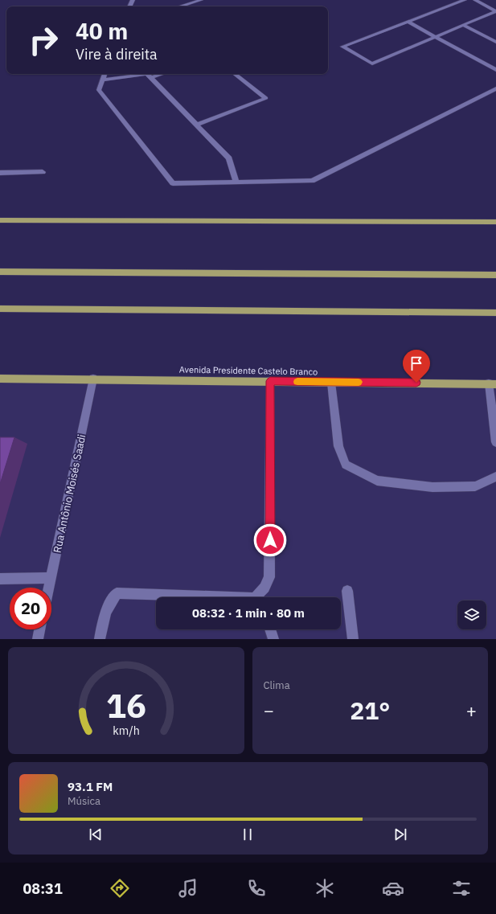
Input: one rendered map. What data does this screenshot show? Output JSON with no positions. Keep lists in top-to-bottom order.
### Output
{
  "streets": {
    "main road": ["Avenida Presidente Castelo Branco"],
    "street": ["Rua Antônio Moisés Saadi"]
  },
  "crossings": [
    ["Avenida Presidente Castelo Branco", "Rua Antônio Moisés Saadi"]
  ],
  "page": {
    "turn": ["40 m", "Vire à direita"],
    "limit": "20",
    "trip": "08:32 · 1 min · 80 m",
    "tile": "Clima",
    "heat": ["−", "21°", "+"],
    "song": ["93.1 FM", "Música"],
    "tabs": "08:31",
    "gauge": ["16", "km/h"]
  }
}
